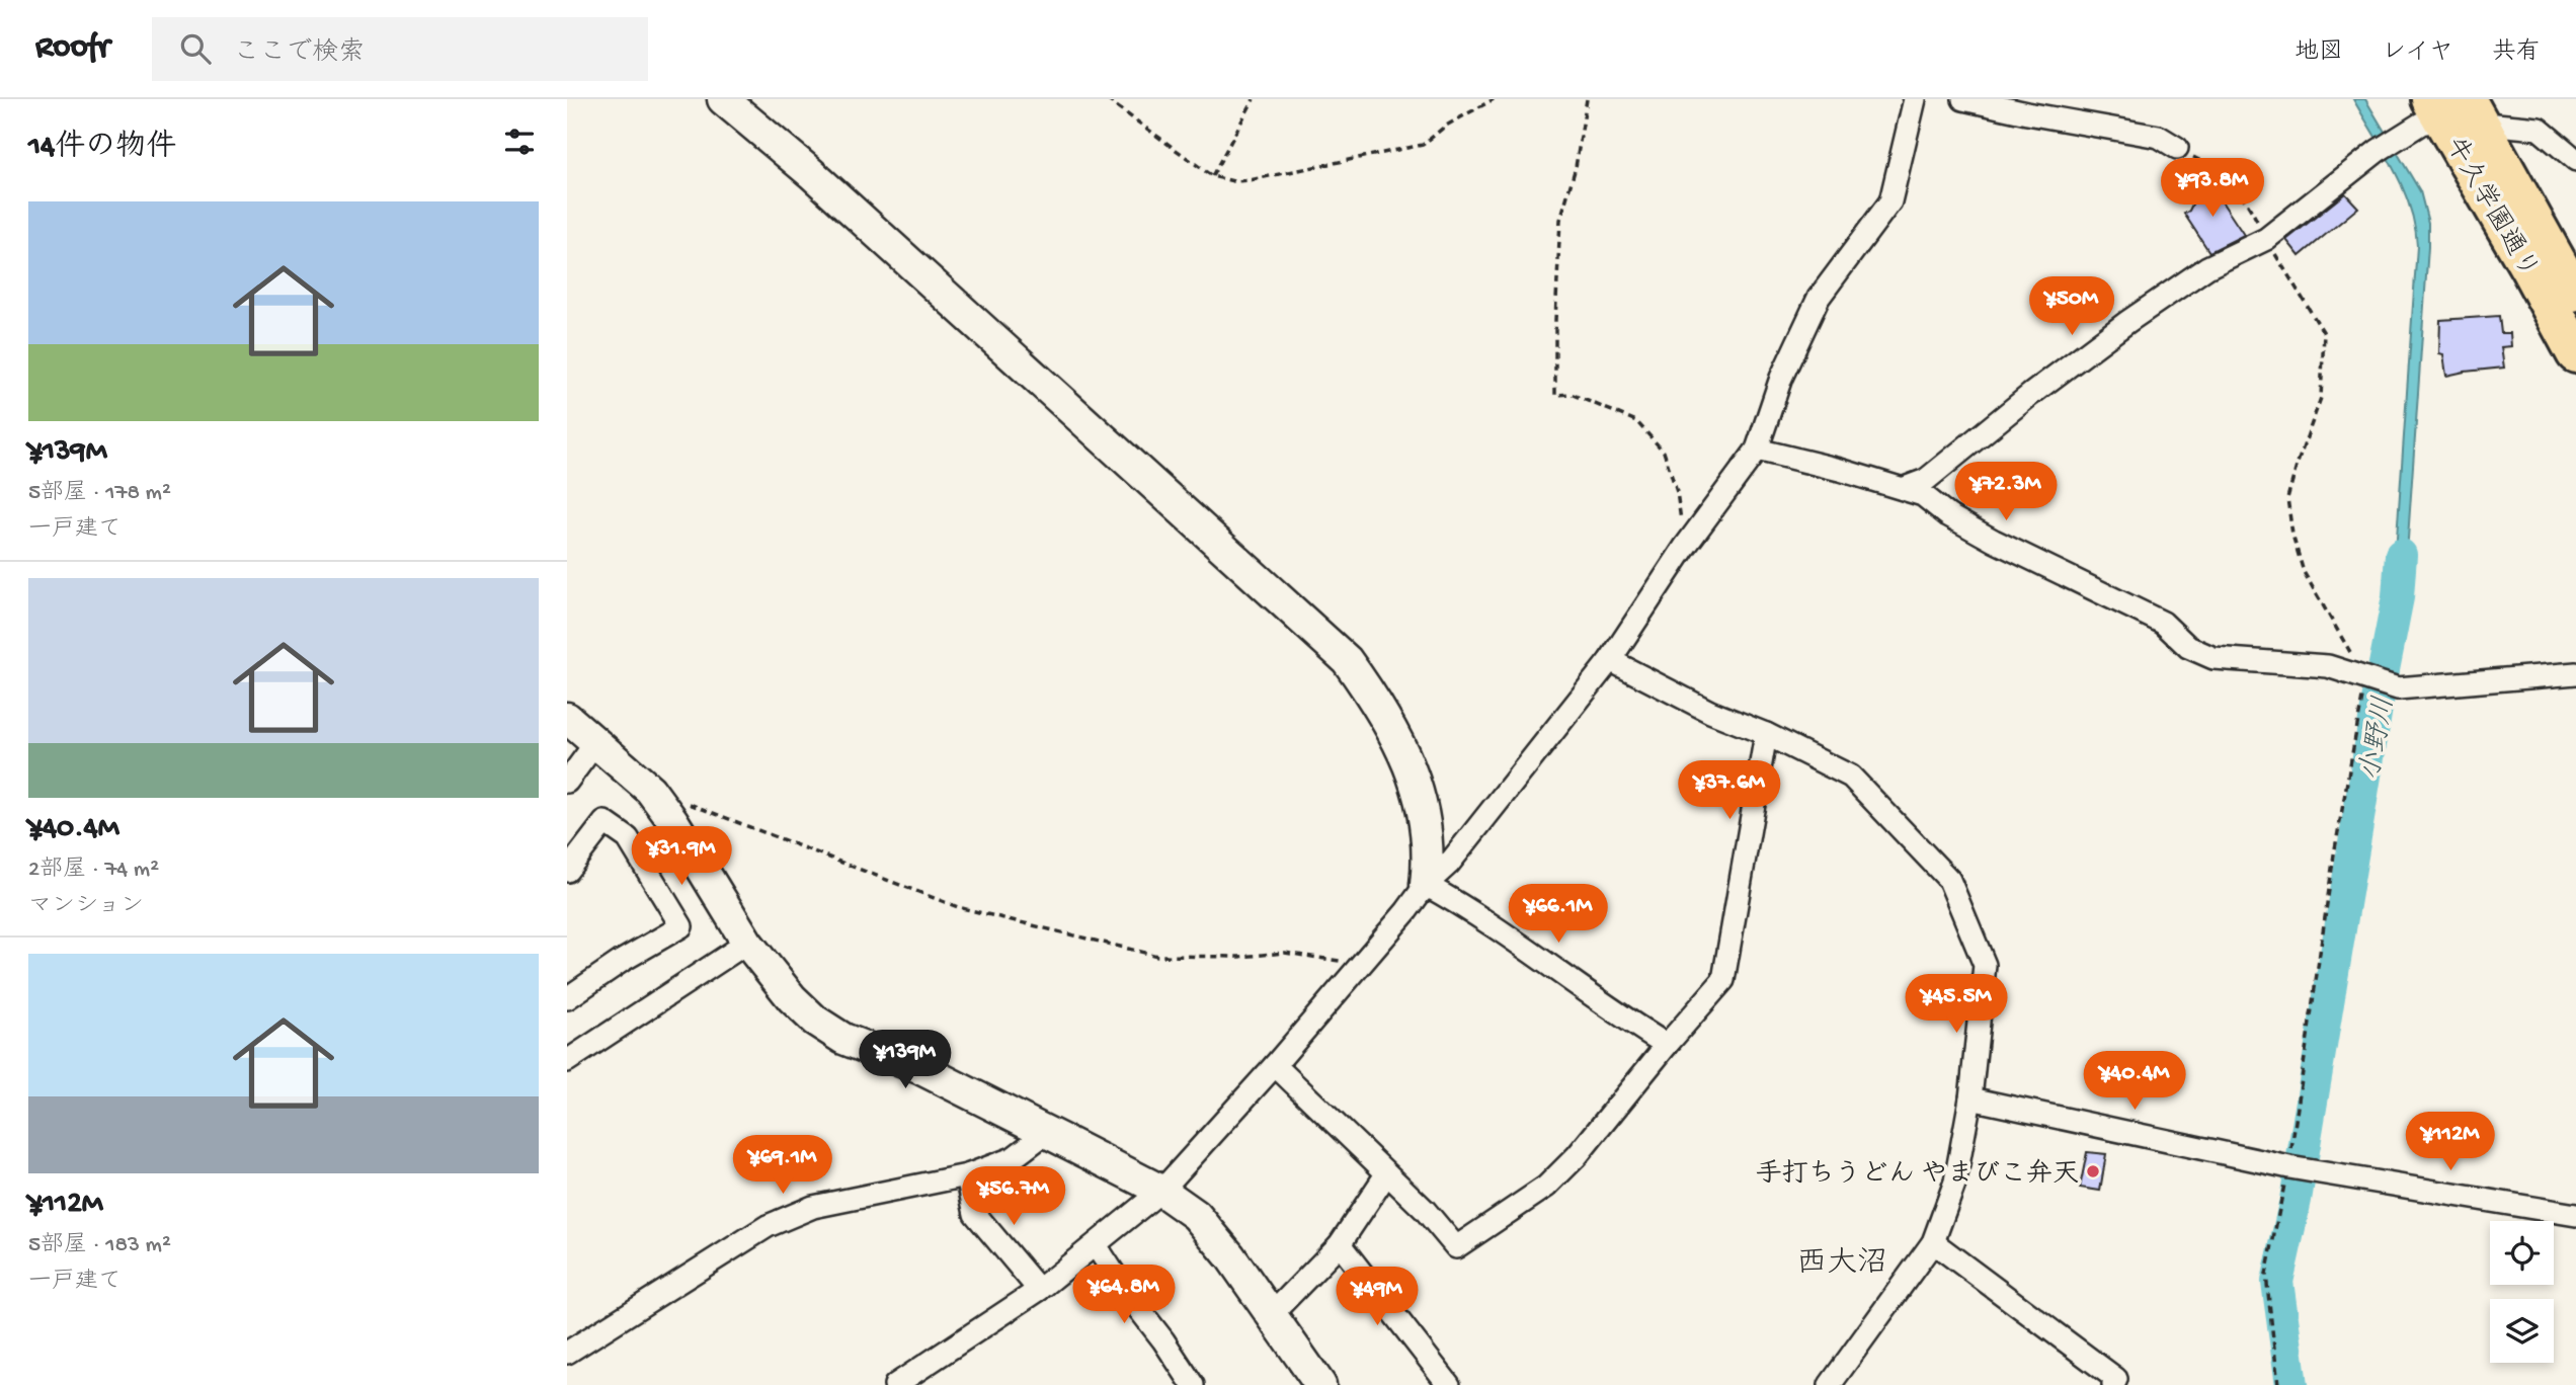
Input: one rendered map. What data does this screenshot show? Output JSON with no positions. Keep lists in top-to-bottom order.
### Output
{
  "streets": {
    "highway": ["牛久学園通り"]
  },
  "districts": ["西大沼"],
  "water": ["小野川"],
  "places": ["手打ちうどん やまびこ弁天"],
  "page": {
    "header": "Roofr",
    "search": "ここで検索",
    "nav": ["地図", "レイヤ", "共有"],
    "heading": "14件の物件",
    "price": [
      "¥93.8M",
      "¥50M",
      "¥72.3M",
      "¥37.6M",
      "¥31.9M",
      "¥66.1M",
      "¥45.5M",
      "¥139M",
      "¥40.4M",
      "¥112M",
      "¥69.1M",
      "¥56.7M",
      "¥64.8M",
      "¥49M"
    ],
    "list": [
      {
        "name": "¥139M",
        "note": "5部屋 · 178 m² · 一戸建て"
      },
      {
        "name": "¥40.4M",
        "note": "2部屋 · 74 m² · マンション"
      },
      {
        "name": "¥112M",
        "note": "5部屋 · 183 m² · 一戸建て"
      }
    ]
  }
}
